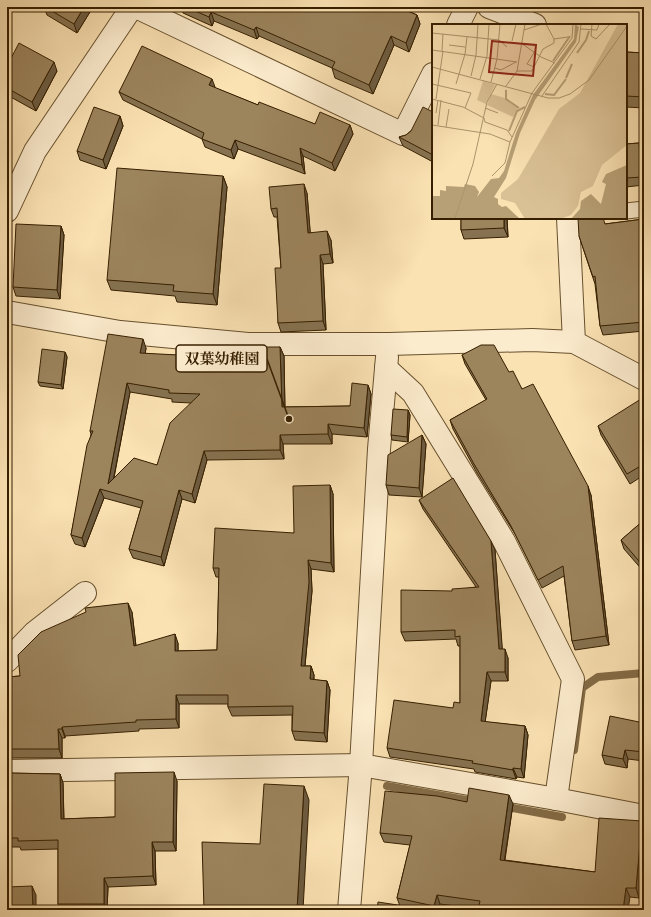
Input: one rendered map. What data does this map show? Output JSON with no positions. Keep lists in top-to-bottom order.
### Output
{
  "places": ["双葉幼稚園"]
}
